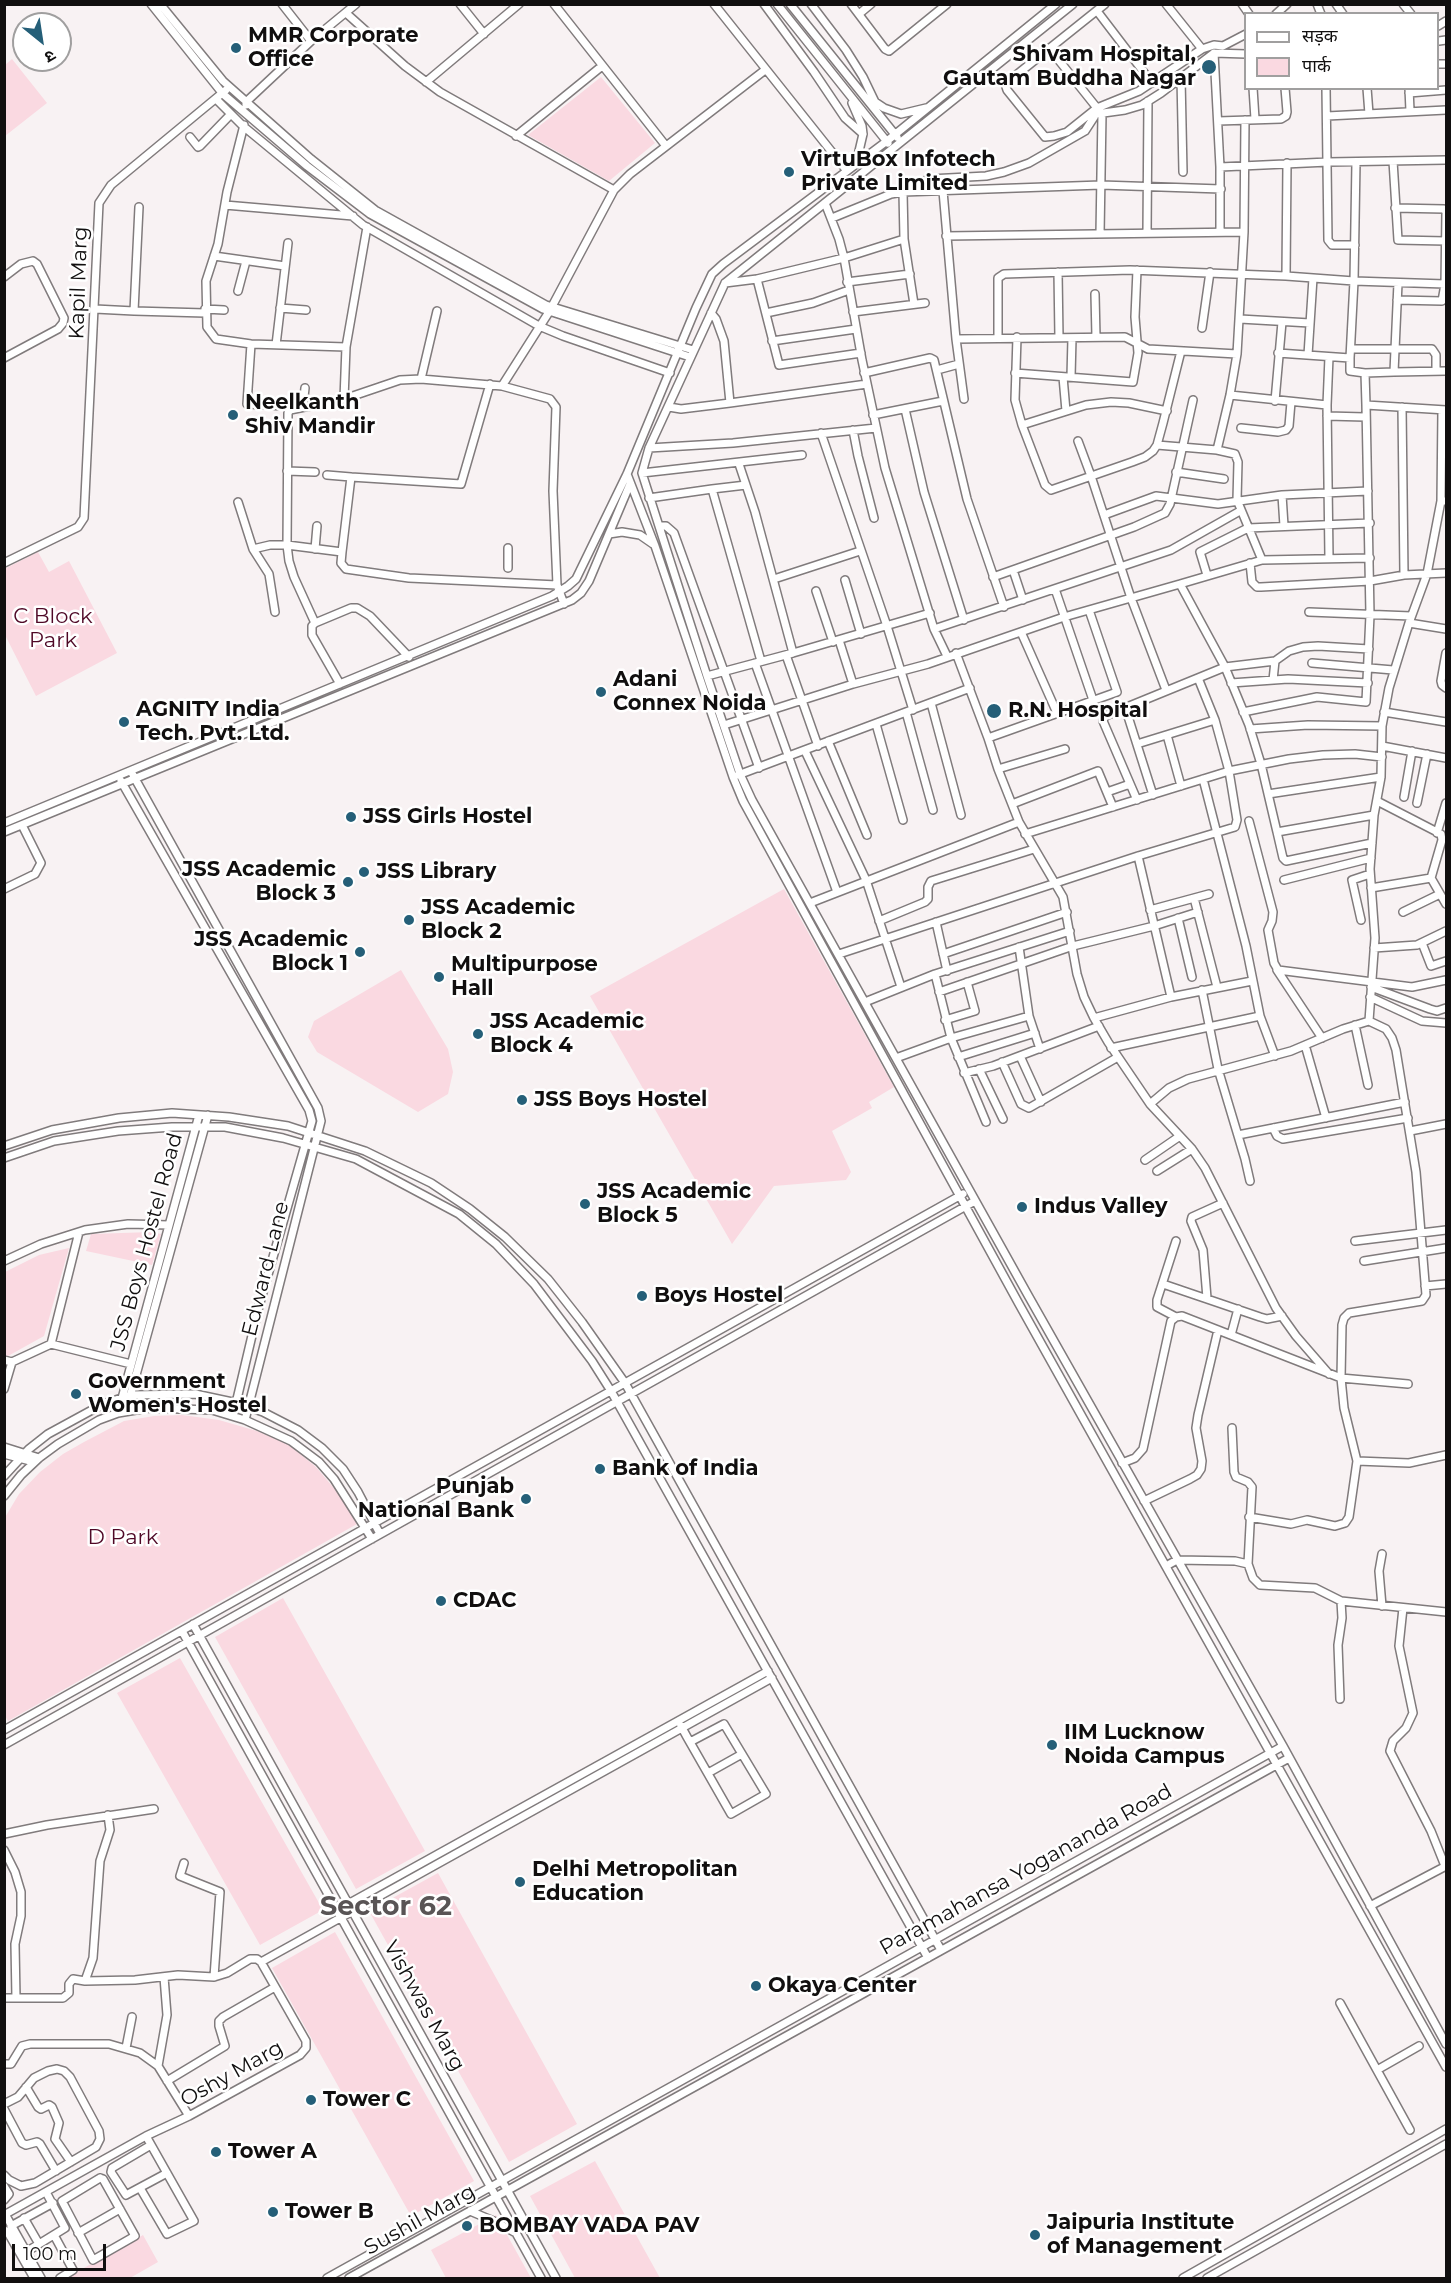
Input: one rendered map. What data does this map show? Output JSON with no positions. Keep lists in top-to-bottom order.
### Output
{
  "streets": {
    "street": [
      "Kapil Marg",
      "JSS Boys Hostel Road",
      "Edward Lane",
      "Paramahansa Yogananda Road",
      "Vishwas Marg",
      "Oshy Marg",
      "Sushil Marg"
    ]
  },
  "crossings": [
    ["Paramahansa Yogananda Road", "Vishwas Marg"],
    ["Paramahansa Yogananda Road", "Sushil Marg"],
    ["Vishwas Marg", "Sushil Marg"]
  ],
  "districts": ["Sector 62"],
  "parks": ["C Block Park", "D Park"],
  "places": [
    "MMR Corporate Office",
    "Shivam Hospital, Gautam Buddha Nagar",
    "VirtuBox Infotech Private Limited",
    "Neelkanth Shiv Mandir",
    "Adani Connex Noida",
    "R.N. Hospital",
    "AGNITY India Tech. Pvt. Ltd.",
    "JSS Girls Hostel",
    "JSS Library",
    "JSS Academic Block 3",
    "JSS Academic Block 2",
    "JSS Academic Block 1",
    "Multipurpose Hall",
    "JSS Academic Block 4",
    "JSS Boys Hostel",
    "JSS Academic Block 5",
    "Indus Valley",
    "Boys Hostel",
    "Government Women's Hostel",
    "Bank of India",
    "Punjab National Bank",
    "CDAC",
    "IIM Lucknow Noida Campus",
    "Delhi Metropolitan Education",
    "Okaya Center",
    "Tower C",
    "Tower A",
    "Tower B",
    "BOMBAY VADA PAV",
    "Jaipuria Institute of Management"
  ],
  "legend": ["सड़क", "पार्क"],
  "scale_bar": "100 m",
  "north": "bottom right"
}
